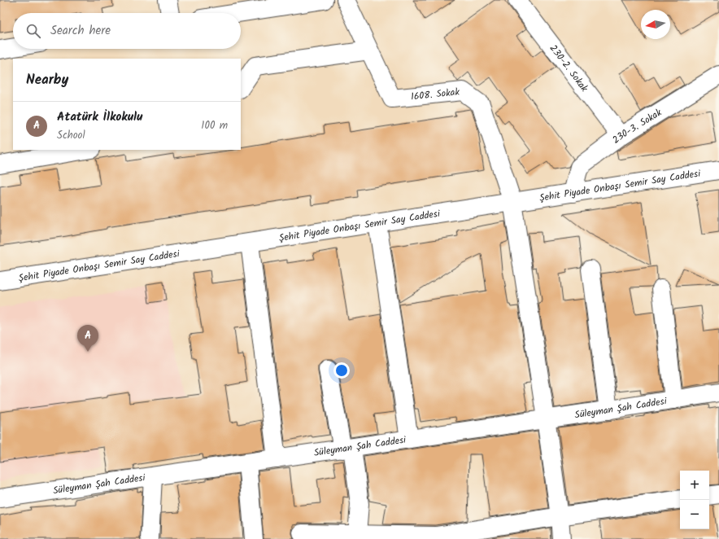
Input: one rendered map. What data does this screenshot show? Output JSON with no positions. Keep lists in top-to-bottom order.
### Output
{
  "streets": {
    "street": [
      "230-2. Sokak",
      "1608. Sokak",
      "230-3. Sokak",
      "Şehit Piyade Onbaşı Semir Say Caddesi",
      "Süleyman Şah Caddesi"
    ]
  },
  "crossings": [
    ["230-2. Sokak", "230-3. Sokak"],
    ["1608. Sokak", "Şehit Piyade Onbaşı Semir Say Caddesi"],
    ["230-3. Sokak", "Şehit Piyade Onbaşı Semir Say Caddesi"]
  ],
  "north": "left",
  "page": {
    "search": "Search here",
    "heading": "Nearby",
    "list": [
      {
        "mark": "A",
        "name": "Atatürk İlkokulu",
        "note": "School",
        "value": "100 m"
      }
    ],
    "pins": "A",
    "map_buttons": ["+", "−"]
  }
}
